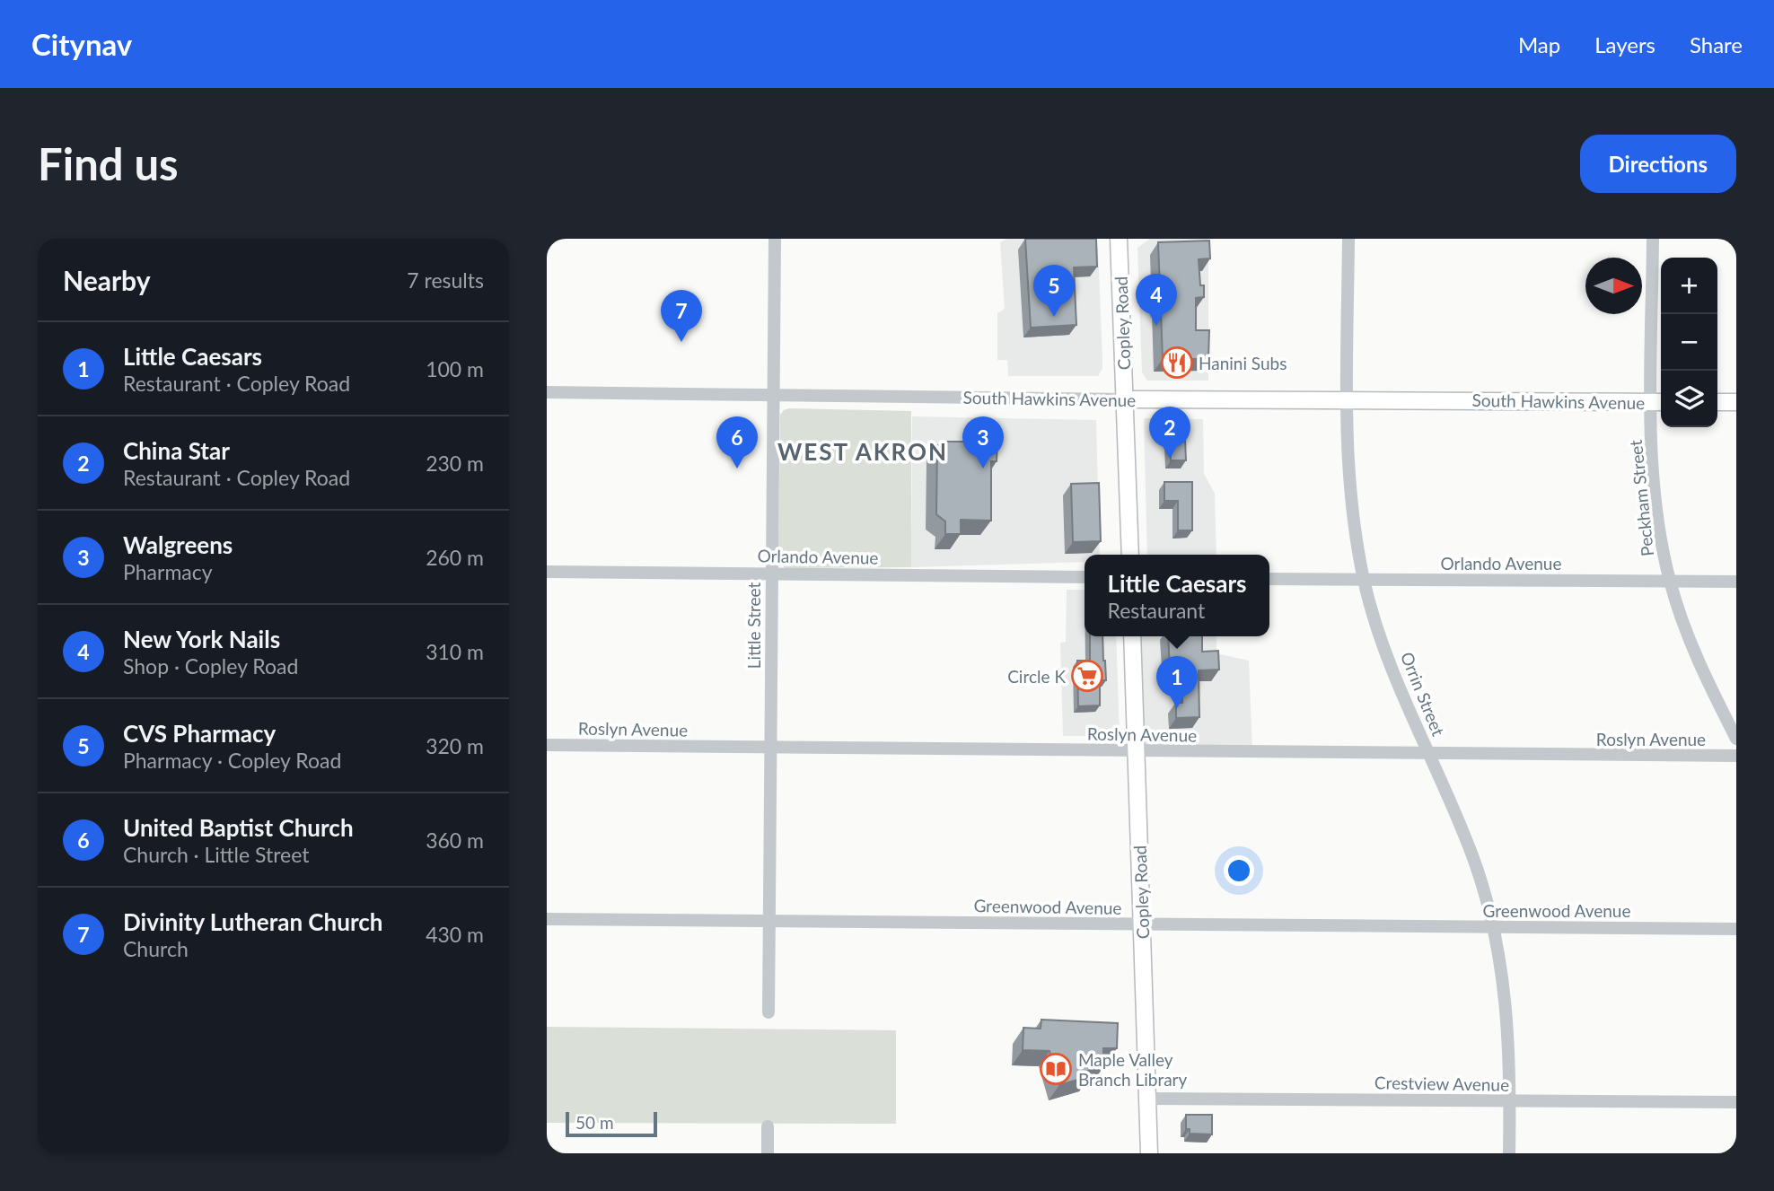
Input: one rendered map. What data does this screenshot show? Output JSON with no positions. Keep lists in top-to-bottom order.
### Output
{
  "streets": {
    "main road": ["Copley Road", "South Hawkins Avenue"],
    "street": [
      "Peckham Street",
      "Orlando Avenue",
      "Little Street",
      "Orrin Street",
      "Roslyn Avenue",
      "Greenwood Avenue",
      "Crestview Avenue"
    ]
  },
  "crossings": [
    ["Copley Road", "South Hawkins Avenue"],
    ["Copley Road", "Roslyn Avenue"],
    ["Copley Road", "Greenwood Avenue"],
    ["Copley Road", "Crestview Avenue"],
    ["South Hawkins Avenue", "Peckham Street"],
    ["South Hawkins Avenue", "Little Street"],
    ["South Hawkins Avenue", "Orrin Street"],
    ["Peckham Street", "Orlando Avenue"],
    ["Orlando Avenue", "Little Street"],
    ["Orlando Avenue", "Orrin Street"],
    ["Little Street", "Roslyn Avenue"],
    ["Little Street", "Greenwood Avenue"],
    ["Orrin Street", "Roslyn Avenue"],
    ["Orrin Street", "Greenwood Avenue"],
    ["Orrin Street", "Crestview Avenue"]
  ],
  "districts": ["WEST AKRON"],
  "places": {
    "restaurant": ["Hanini Subs"],
    "supermarket": ["Circle K"],
    "library": ["Maple Valley Branch Library"]
  },
  "scale_bar": "50 m",
  "north": "right",
  "page": {
    "header": "Citynav",
    "nav": ["Map", "Layers", "Share"],
    "buttons": "Directions",
    "title": "Find us",
    "heading": ["Nearby", "7 results"],
    "map_buttons": ["+", "−"],
    "pins": [
      "5",
      "4",
      "7",
      "2",
      "3",
      "6",
      "1"
    ],
    "list": [
      {
        "mark": "1",
        "name": "Little Caesars",
        "note": "Restaurant · Copley Road",
        "value": "100 m"
      },
      {
        "mark": "2",
        "name": "China Star",
        "note": "Restaurant · Copley Road",
        "value": "230 m"
      },
      {
        "mark": "3",
        "name": "Walgreens",
        "note": "Pharmacy",
        "value": "260 m"
      },
      {
        "mark": "4",
        "name": "New York Nails",
        "note": "Shop · Copley Road",
        "value": "310 m"
      },
      {
        "mark": "5",
        "name": "CVS Pharmacy",
        "note": "Pharmacy · Copley Road",
        "value": "320 m"
      },
      {
        "mark": "6",
        "name": "United Baptist Church",
        "note": "Church · Little Street",
        "value": "360 m"
      },
      {
        "mark": "7",
        "name": "Divinity Lutheran Church",
        "note": "Church",
        "value": "430 m"
      }
    ],
    "popup": ["Little Caesars", "Restaurant"],
    "scale": "50 m"
  }
}
